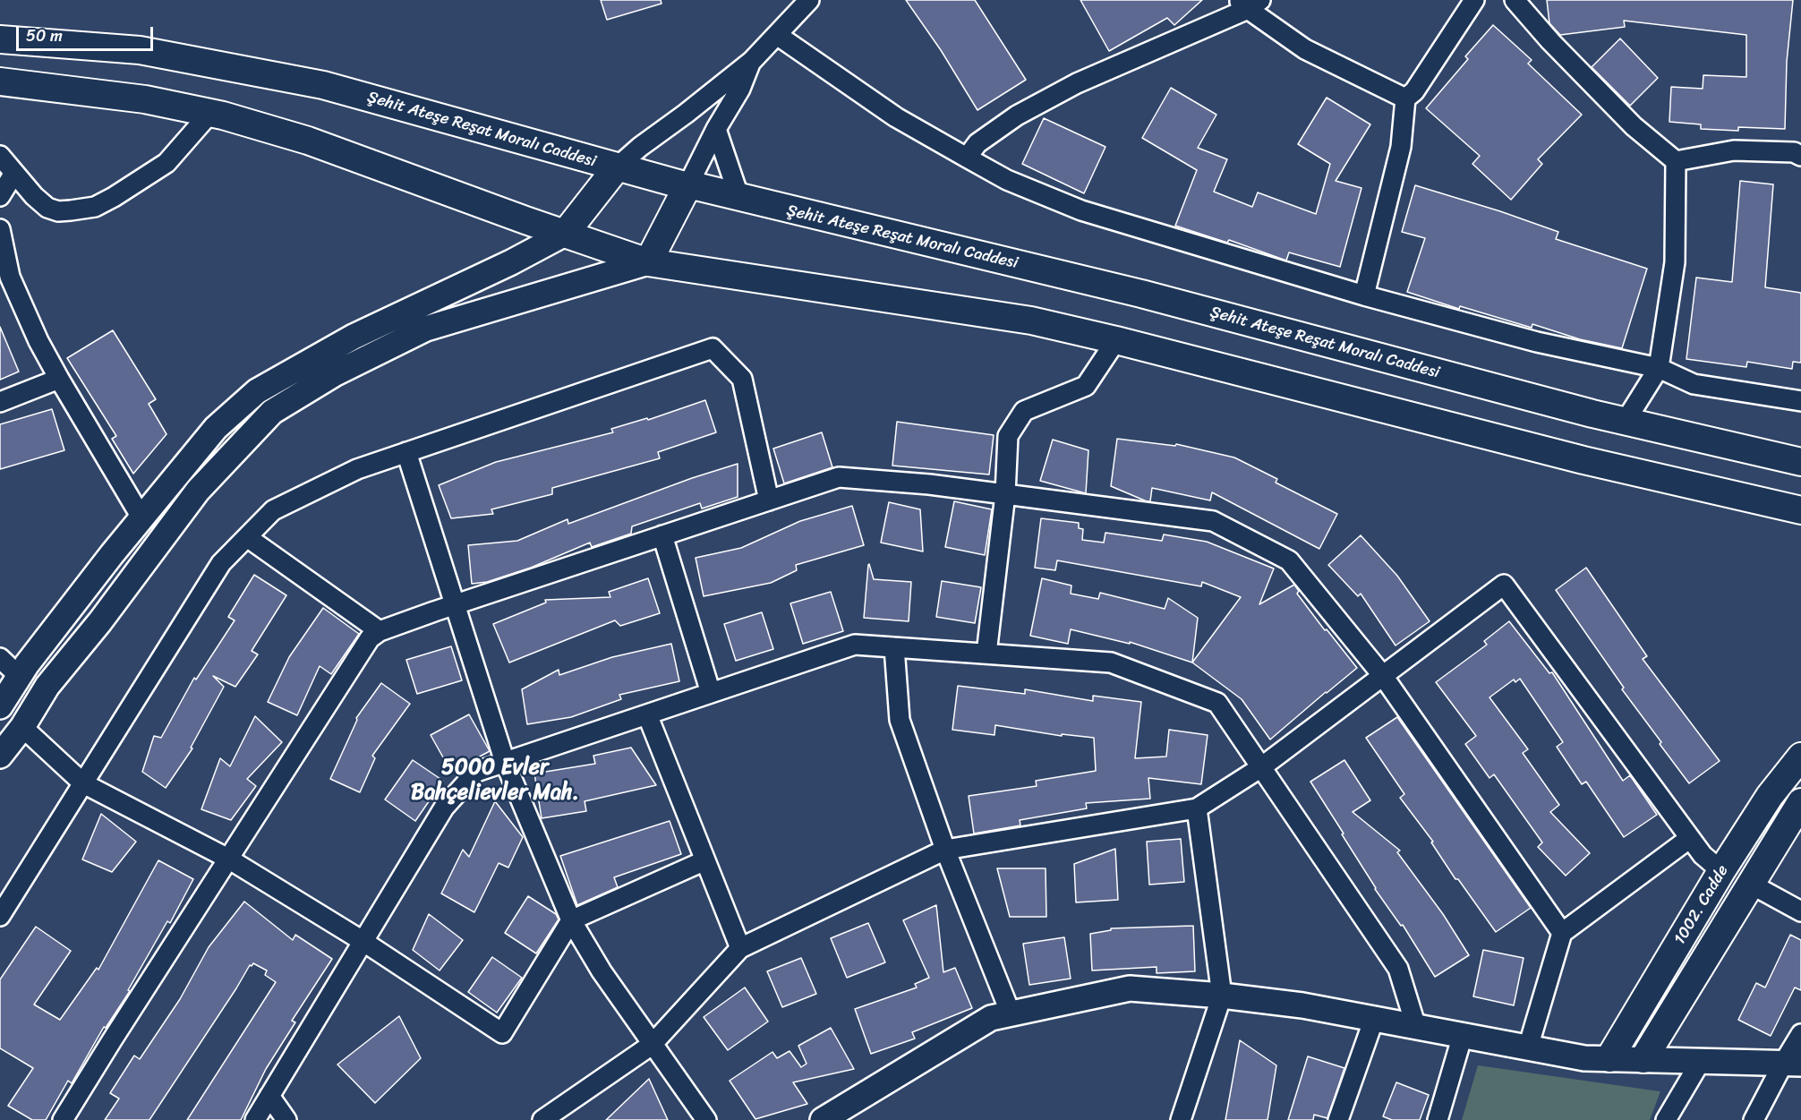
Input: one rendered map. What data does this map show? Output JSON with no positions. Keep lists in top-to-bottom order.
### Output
{
  "streets": {
    "main road": ["Şehit Ateşe Reşat Moralı Caddesi", "1002. Cadde"]
  },
  "districts": ["5000 Evler Bahçelievler Mah."],
  "scale_bar": "50 m"
}
